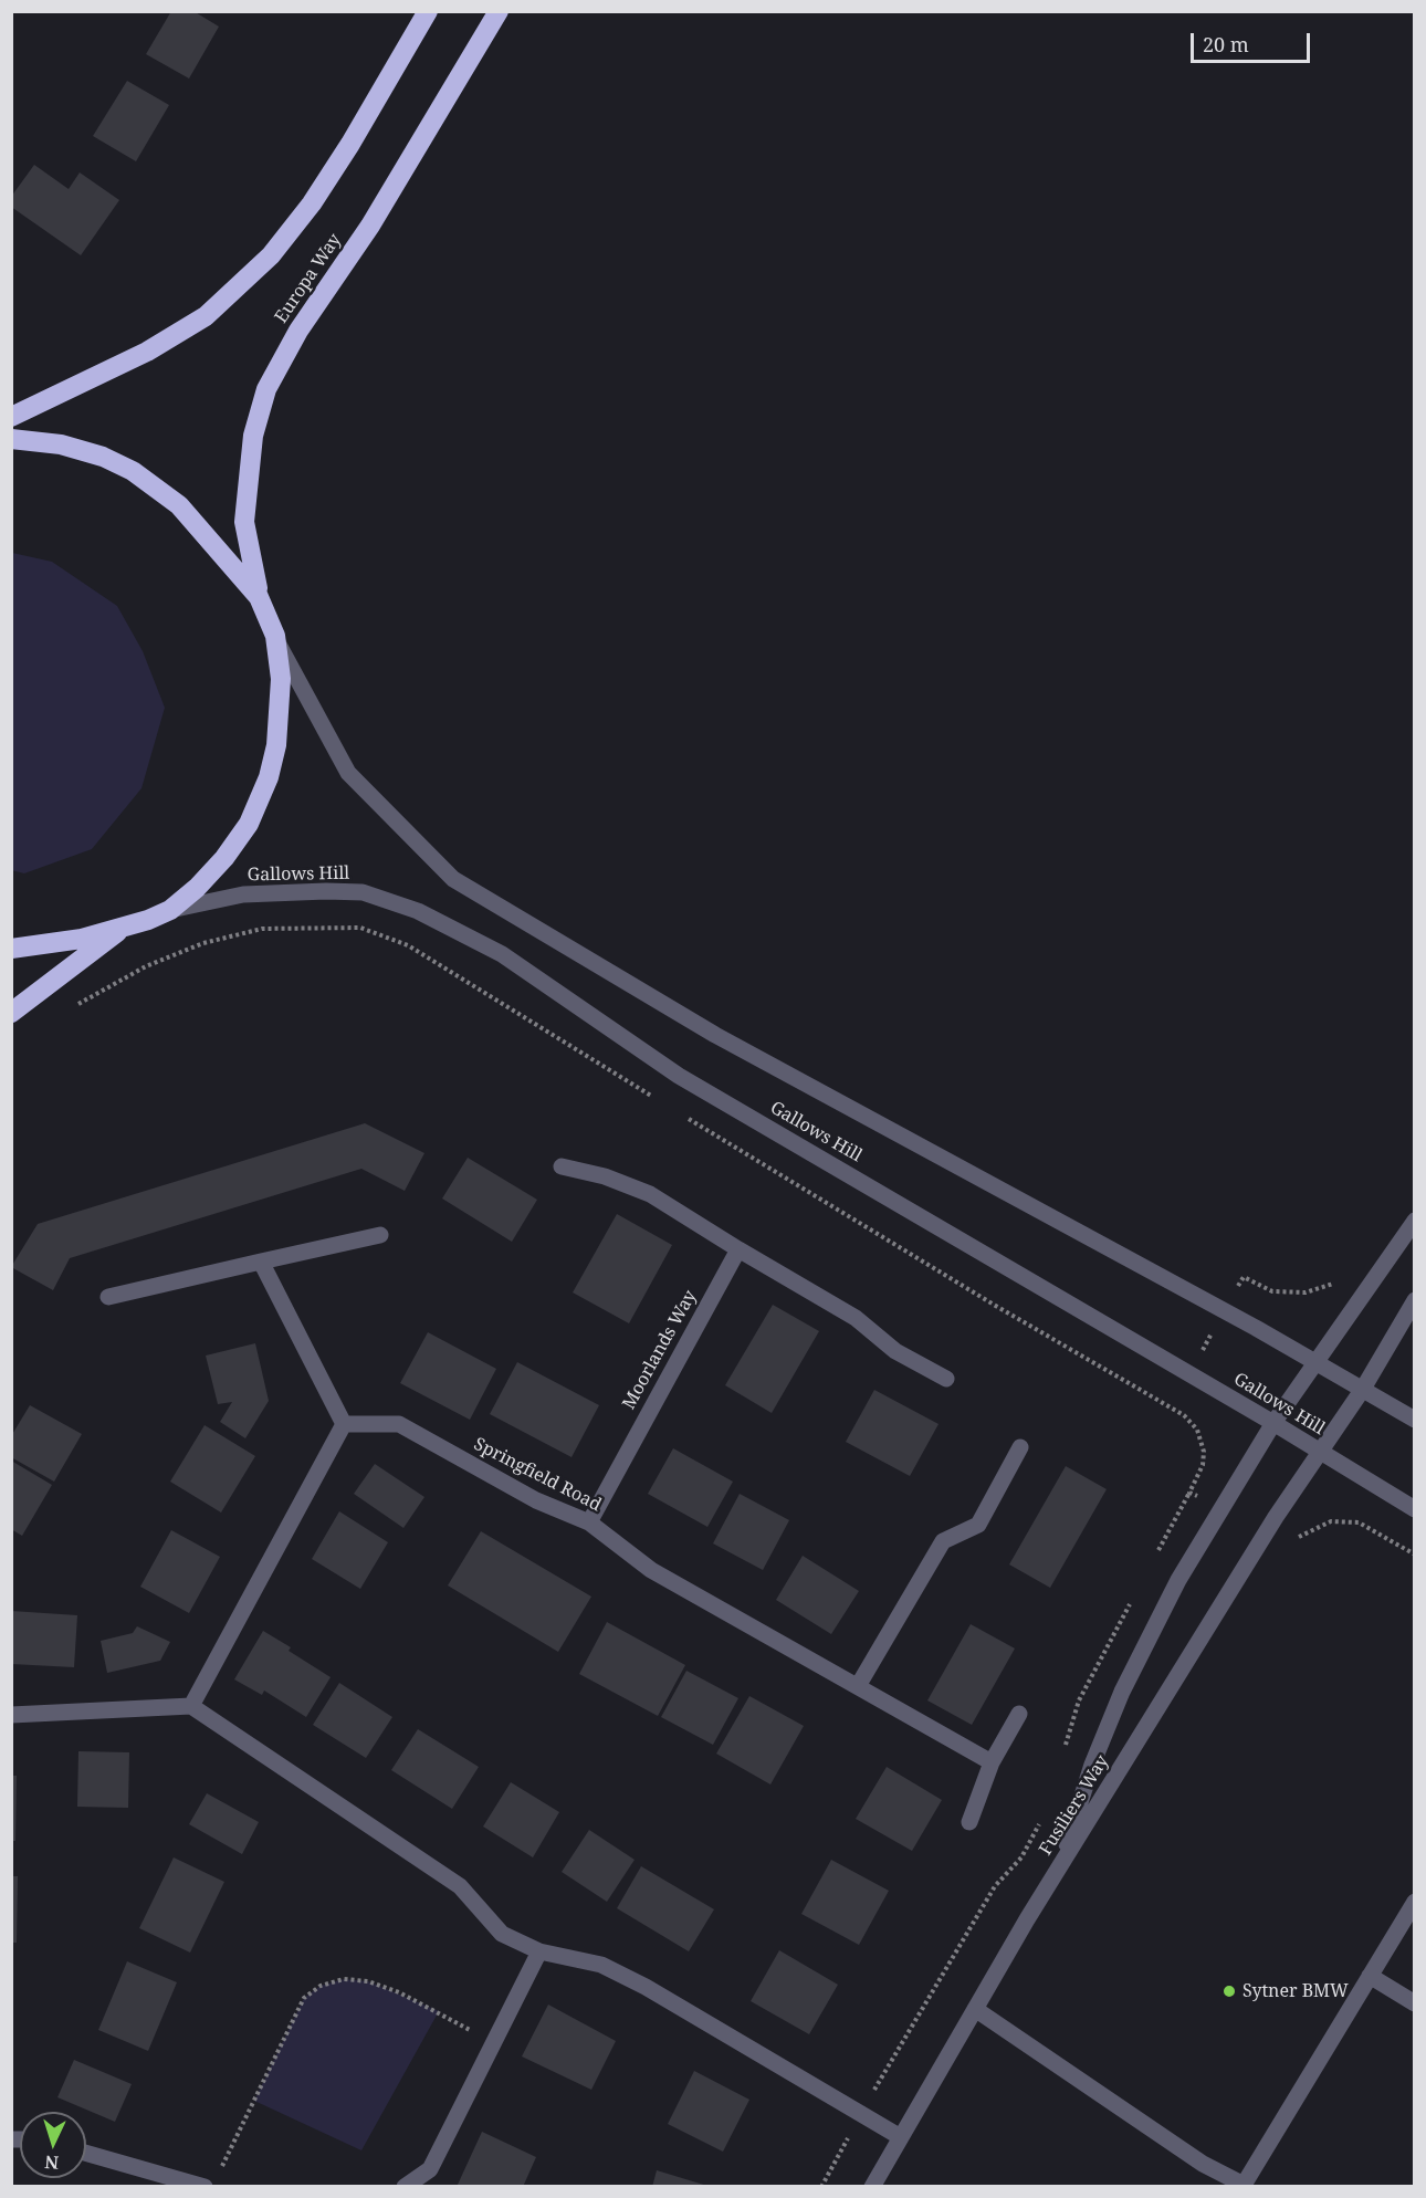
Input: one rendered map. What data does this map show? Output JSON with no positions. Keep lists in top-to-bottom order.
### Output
{
  "streets": {
    "highway": ["Europa Way"],
    "street": [
      "Gallows Hill",
      "Moorlands Way",
      "Springfield Road",
      "Fusiliers Way"
    ]
  },
  "crossings": [
    ["Gallows Hill", "Fusiliers Way"],
    ["Moorlands Way", "Springfield Road"]
  ],
  "places": ["Sytner BMW"],
  "scale_bar": "20 m",
  "north": "bottom"
}
